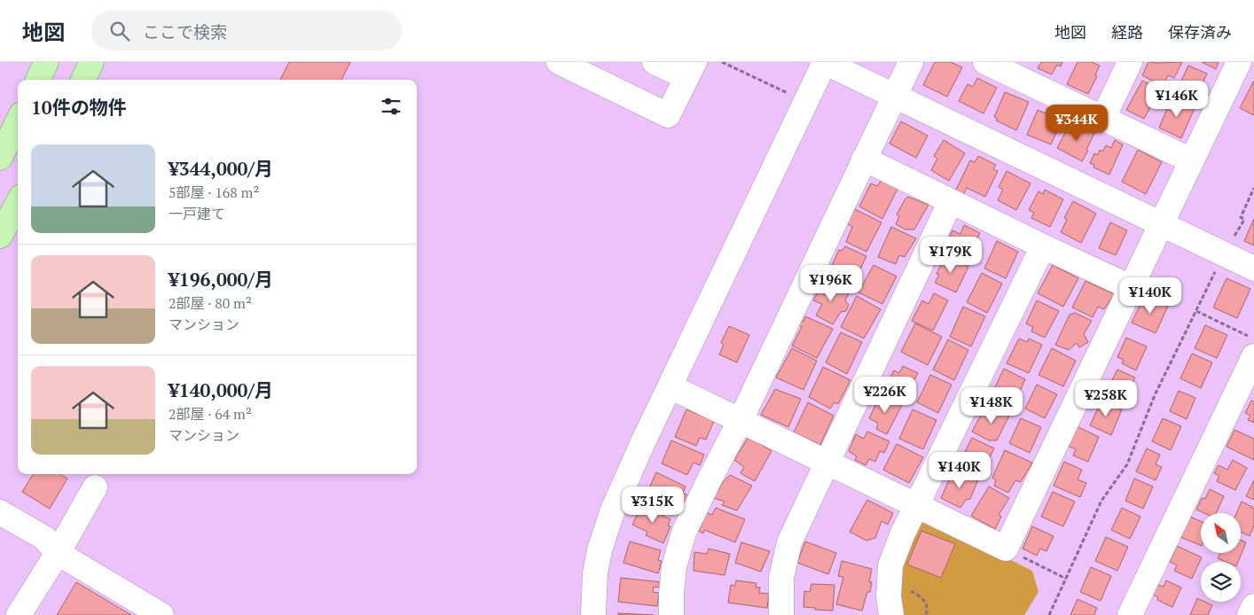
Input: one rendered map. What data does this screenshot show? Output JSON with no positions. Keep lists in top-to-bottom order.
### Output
{
  "north": "top left",
  "page": {
    "header": "地図",
    "search": "ここで検索",
    "nav": ["地図", "経路", "保存済み"],
    "heading": "10件の物件",
    "price": [
      "¥146K",
      "¥344K",
      "¥179K",
      "¥196K",
      "¥140K",
      "¥226K",
      "¥258K",
      "¥148K",
      "¥140K",
      "¥315K"
    ],
    "list": [
      {
        "name": "¥344,000/月",
        "note": "5部屋 · 168 m² · 一戸建て"
      },
      {
        "name": "¥196,000/月",
        "note": "2部屋 · 80 m² · マンション"
      },
      {
        "name": "¥140,000/月",
        "note": "2部屋 · 64 m² · マンション"
      }
    ]
  }
}
